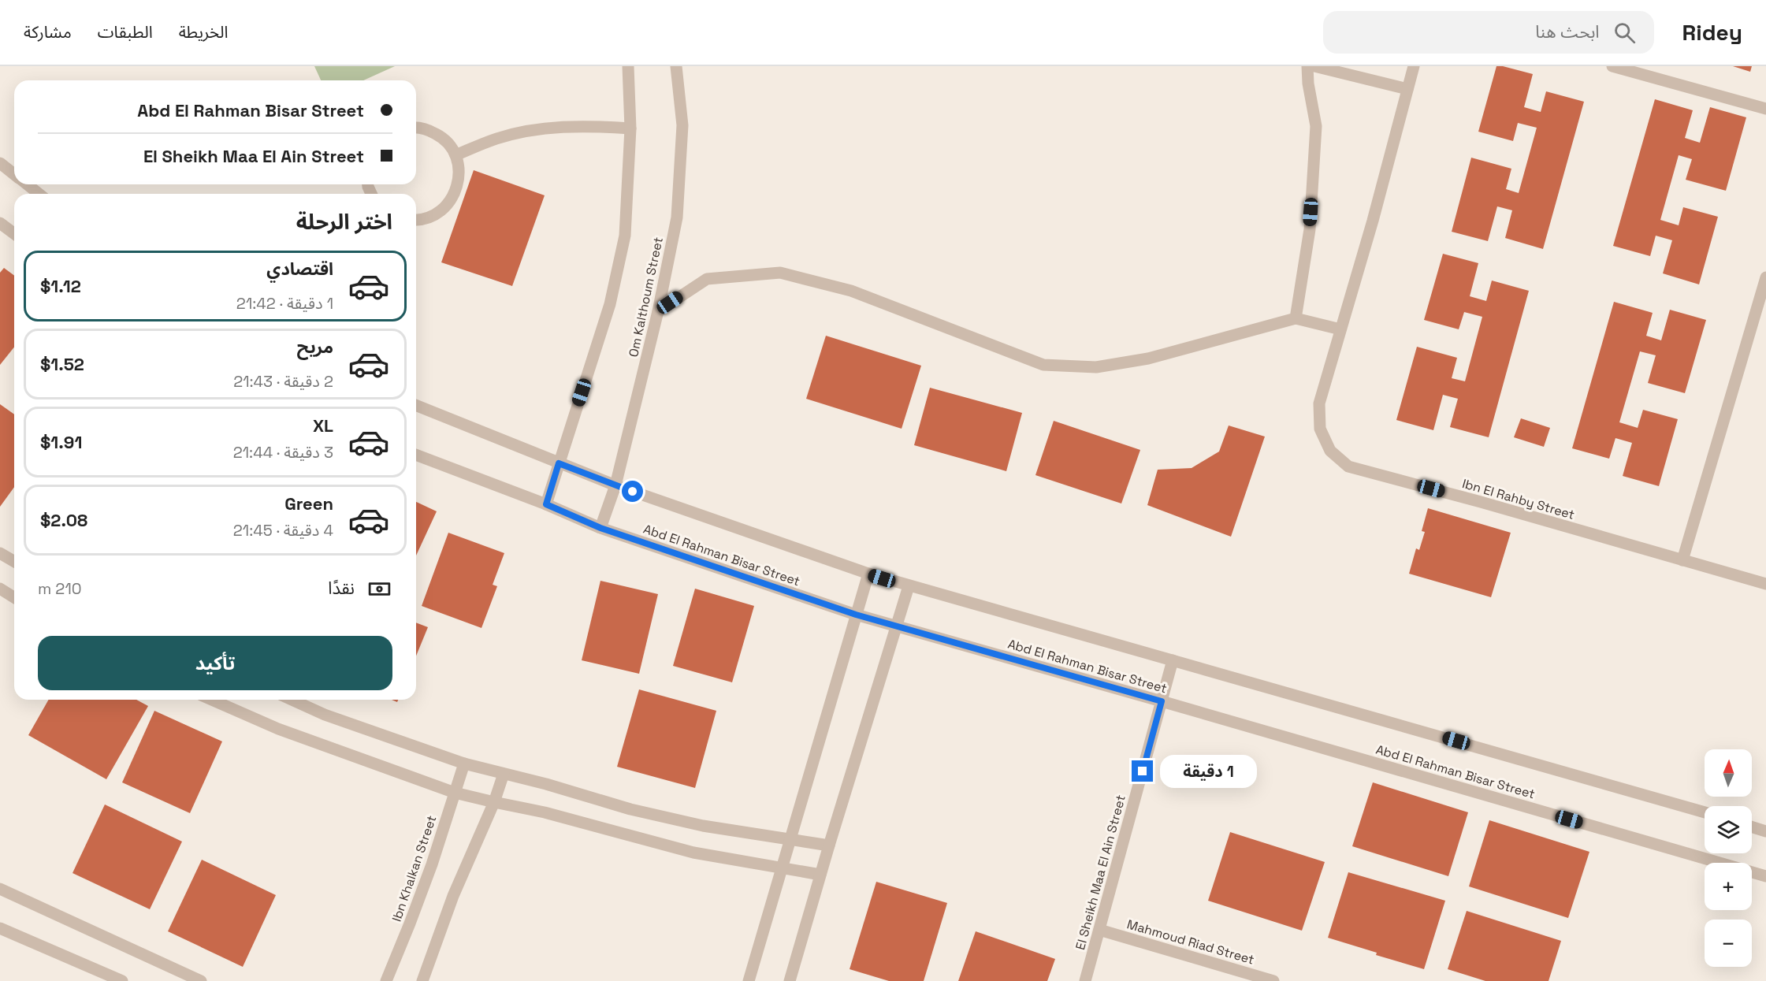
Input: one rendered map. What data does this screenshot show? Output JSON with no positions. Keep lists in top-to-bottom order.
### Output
{
  "streets": {
    "street": [
      "Om Kalthoum Street",
      "Ibn El Rahby Street",
      "Abd El Rahman Bisar Street",
      "Ibn Khalkan Street",
      "El Sheikh Maa El Ain Street",
      "Mahmoud Riad Street"
    ]
  },
  "crossings": [
    ["Om Kalthoum Street", "Abd El Rahman Bisar Street"],
    ["Abd El Rahman Bisar Street", "El Sheikh Maa El Ain Street"],
    ["El Sheikh Maa El Ain Street", "Mahmoud Riad Street"]
  ],
  "north": "top",
  "page": {
    "header": "Ridey",
    "search": "ابحث هنا",
    "nav": ["الخريطة", "الطبقات", "مشاركة"],
    "banner": ["Abd El Rahman Bisar Street", "El Sheikh Maa El Ain Street"],
    "heading": "اختر الرحلة",
    "list": [
      {
        "name": "اقتصادي",
        "note": "1 دقيقة · 21:42",
        "value": "$1.12"
      },
      {
        "name": "مريح",
        "note": "2 دقيقة · 21:43",
        "value": "$1.52"
      },
      {
        "name": "XL",
        "note": "3 دقيقة · 21:44",
        "value": "$1.91"
      },
      {
        "name": "Green",
        "note": "4 دقيقة · 21:45",
        "value": "$2.08"
      }
    ],
    "pay": ["نقدًا", "210 m"],
    "buttons": "تأكيد",
    "map_buttons": ["+", "−"],
    "bubble": "1 دقيقة"
  }
}
